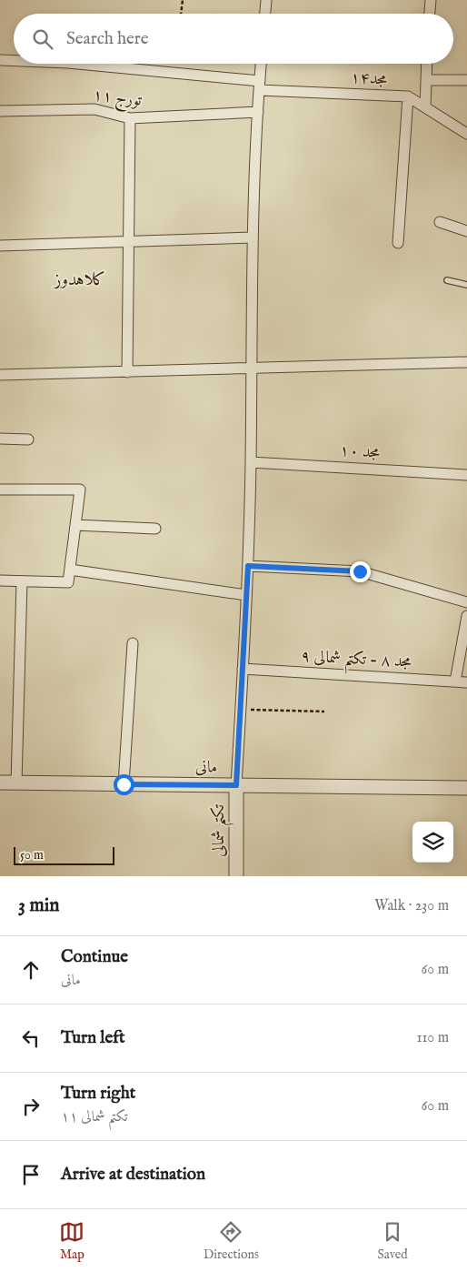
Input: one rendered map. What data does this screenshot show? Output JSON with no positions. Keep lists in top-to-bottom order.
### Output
{
  "streets": {
    "street": [
      "مجد۱۴",
      "تورج ۱۱",
      "مجد ۱۰",
      "مجد ۸ - تکتم شمالی ۹",
      "مانی",
      "تکتم شمالی"
    ]
  },
  "crossings": [
    ["مانی", "تکتم شمالی"]
  ],
  "districts": ["کلاهدوز"],
  "scale_bar": "50 m",
  "page": {
    "search": "Search here",
    "scale": "50 m",
    "heading": ["3 min", "Walk · 230 m"],
    "list": [
      ["Continue", "مانی", "60 m"],
      ["Turn left", "110 m"],
      ["Turn right", "تکتم شمالی ۱۱", "60 m"],
      "Arrive at destination"
    ],
    "nav": ["Map", "Directions", "Saved"]
  }
}
